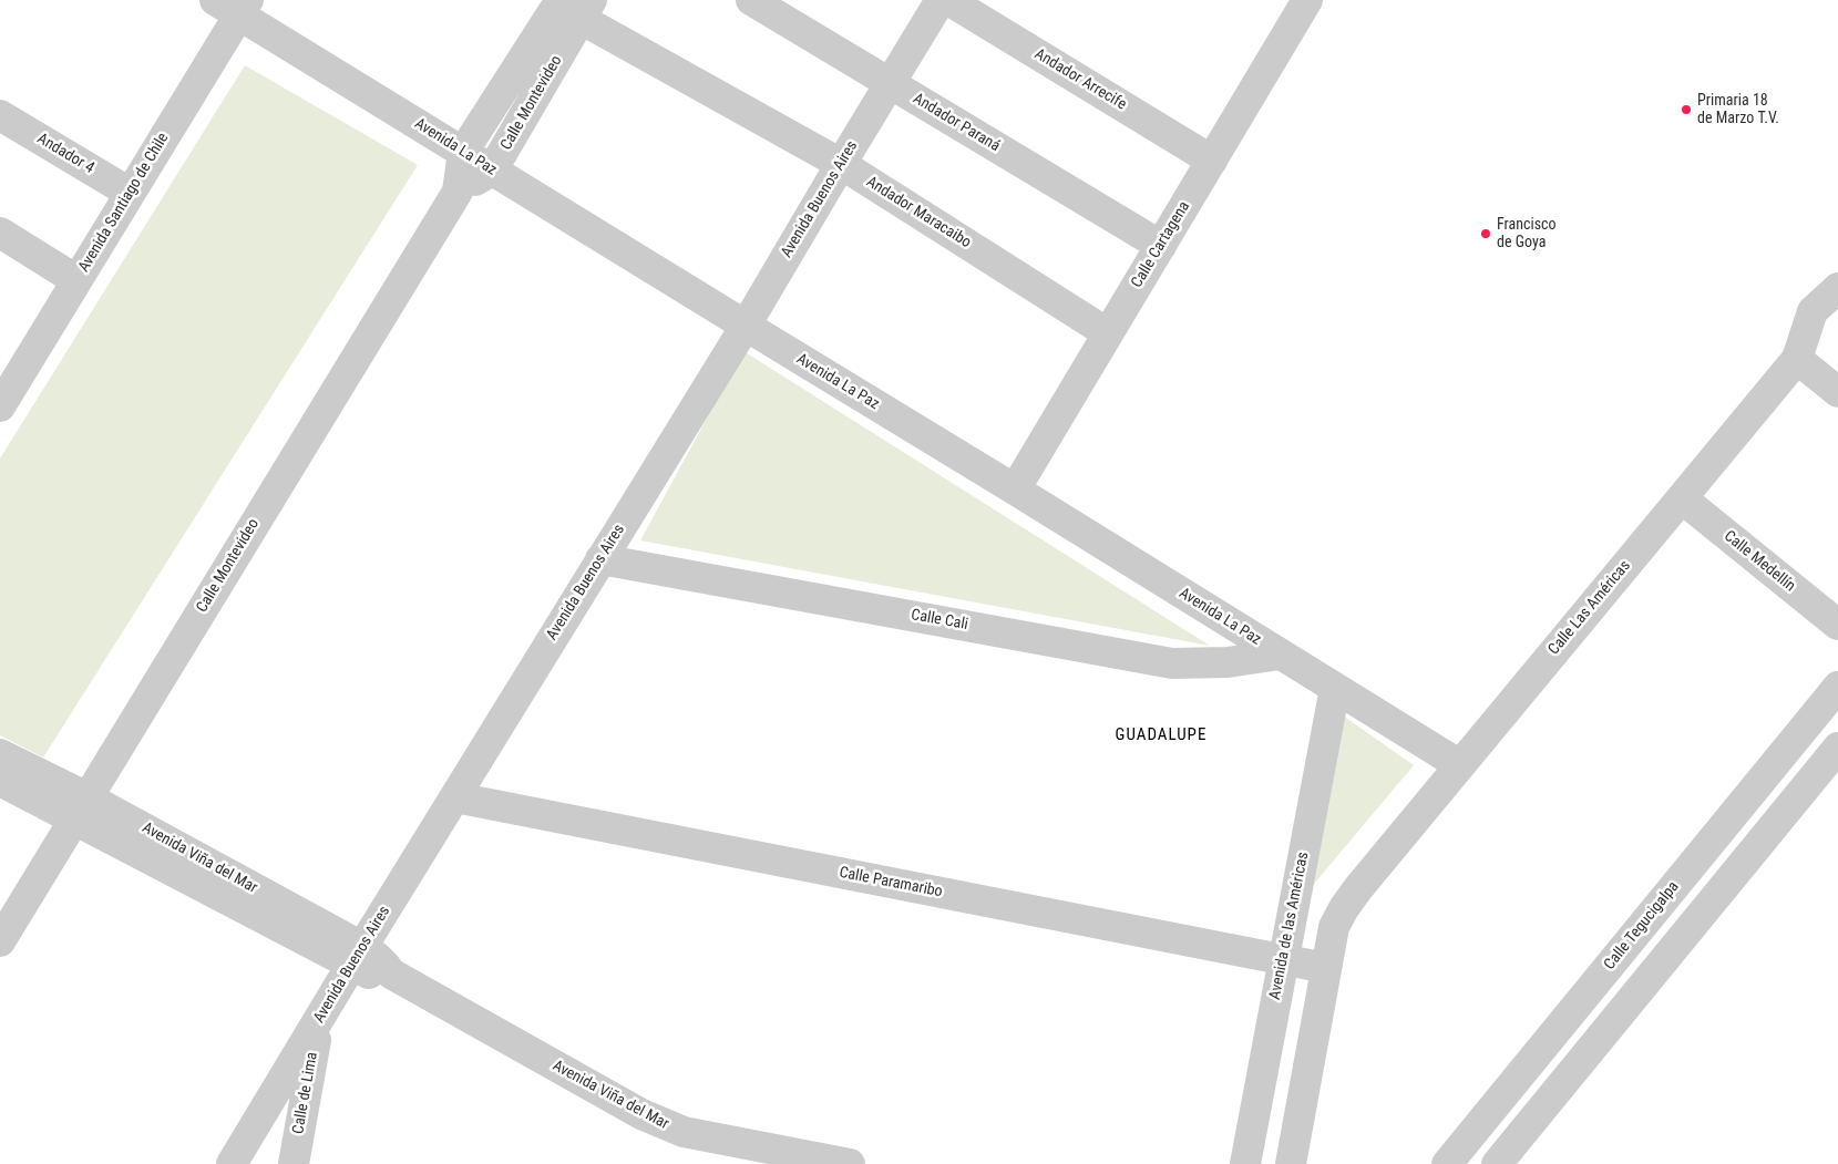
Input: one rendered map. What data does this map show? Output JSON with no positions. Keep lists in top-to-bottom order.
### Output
{
  "streets": {
    "street": [
      "Andador Arrecife",
      "Calle Montevideo",
      "Andador Paraná",
      "Avenida La Paz",
      "Andador 4",
      "Avenida Buenos Aires",
      "Avenida Santiago de Chile",
      "Andador Maracaibo",
      "Calle Cartagena",
      "Calle Medellín",
      "Calle Las Américas",
      "Calle Cali",
      "Avenida Viña del Mar",
      "Calle Paramaribo",
      "Avenida de las Américas",
      "Calle Tegucigalpa",
      "Calle de Lima"
    ]
  },
  "crossings": [
    ["Andador Arrecife", "Calle Cartagena"],
    ["Calle Montevideo", "Avenida La Paz"],
    ["Calle Montevideo", "Andador Maracaibo"],
    ["Calle Montevideo", "Avenida Viña del Mar"],
    ["Andador Paraná", "Avenida Buenos Aires"],
    ["Andador Paraná", "Calle Cartagena"],
    ["Avenida La Paz", "Avenida Buenos Aires"],
    ["Avenida La Paz", "Avenida Santiago de Chile"],
    ["Avenida La Paz", "Calle Cartagena"],
    ["Avenida La Paz", "Calle Las Américas"],
    ["Avenida La Paz", "Calle Cali"],
    ["Avenida La Paz", "Avenida de las Américas"],
    ["Andador 4", "Avenida Santiago de Chile"],
    ["Avenida Buenos Aires", "Andador Maracaibo"],
    ["Avenida Buenos Aires", "Calle Cali"],
    ["Avenida Buenos Aires", "Avenida Viña del Mar"],
    ["Avenida Buenos Aires", "Calle Paramaribo"],
    ["Avenida Buenos Aires", "Calle de Lima"],
    ["Andador Maracaibo", "Calle Cartagena"],
    ["Calle Medellín", "Calle Las Américas"],
    ["Calle Las Américas", "Calle Paramaribo"],
    ["Calle Paramaribo", "Avenida de las Américas"]
  ],
  "districts": ["GUADALUPE"],
  "places": ["Primaria 18 de Marzo T.V.", "Francisco de Goya"]
}
